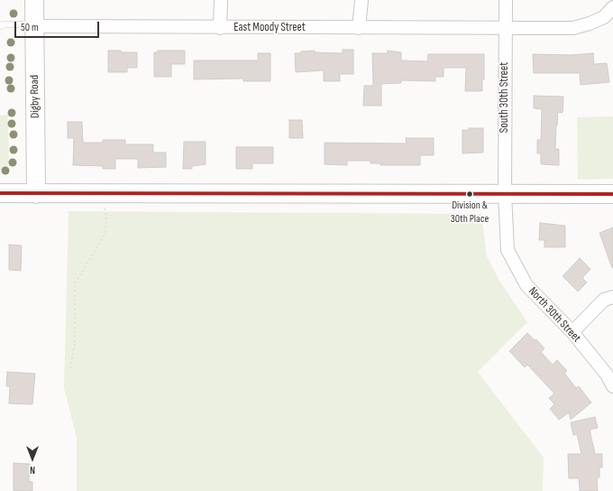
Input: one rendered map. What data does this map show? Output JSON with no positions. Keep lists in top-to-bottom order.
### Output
{
  "streets": {
    "street": [
      "East Moody Street",
      "Digby Road",
      "South 30th Street",
      "North 30th Street"
    ]
  },
  "crossings": [
    ["East Moody Street", "Digby Road"],
    ["East Moody Street", "South 30th Street"],
    ["South 30th Street", "North 30th Street"]
  ],
  "places": ["Division & 30th Place"],
  "scale_bar": "50 m",
  "north": "bottom"
}
